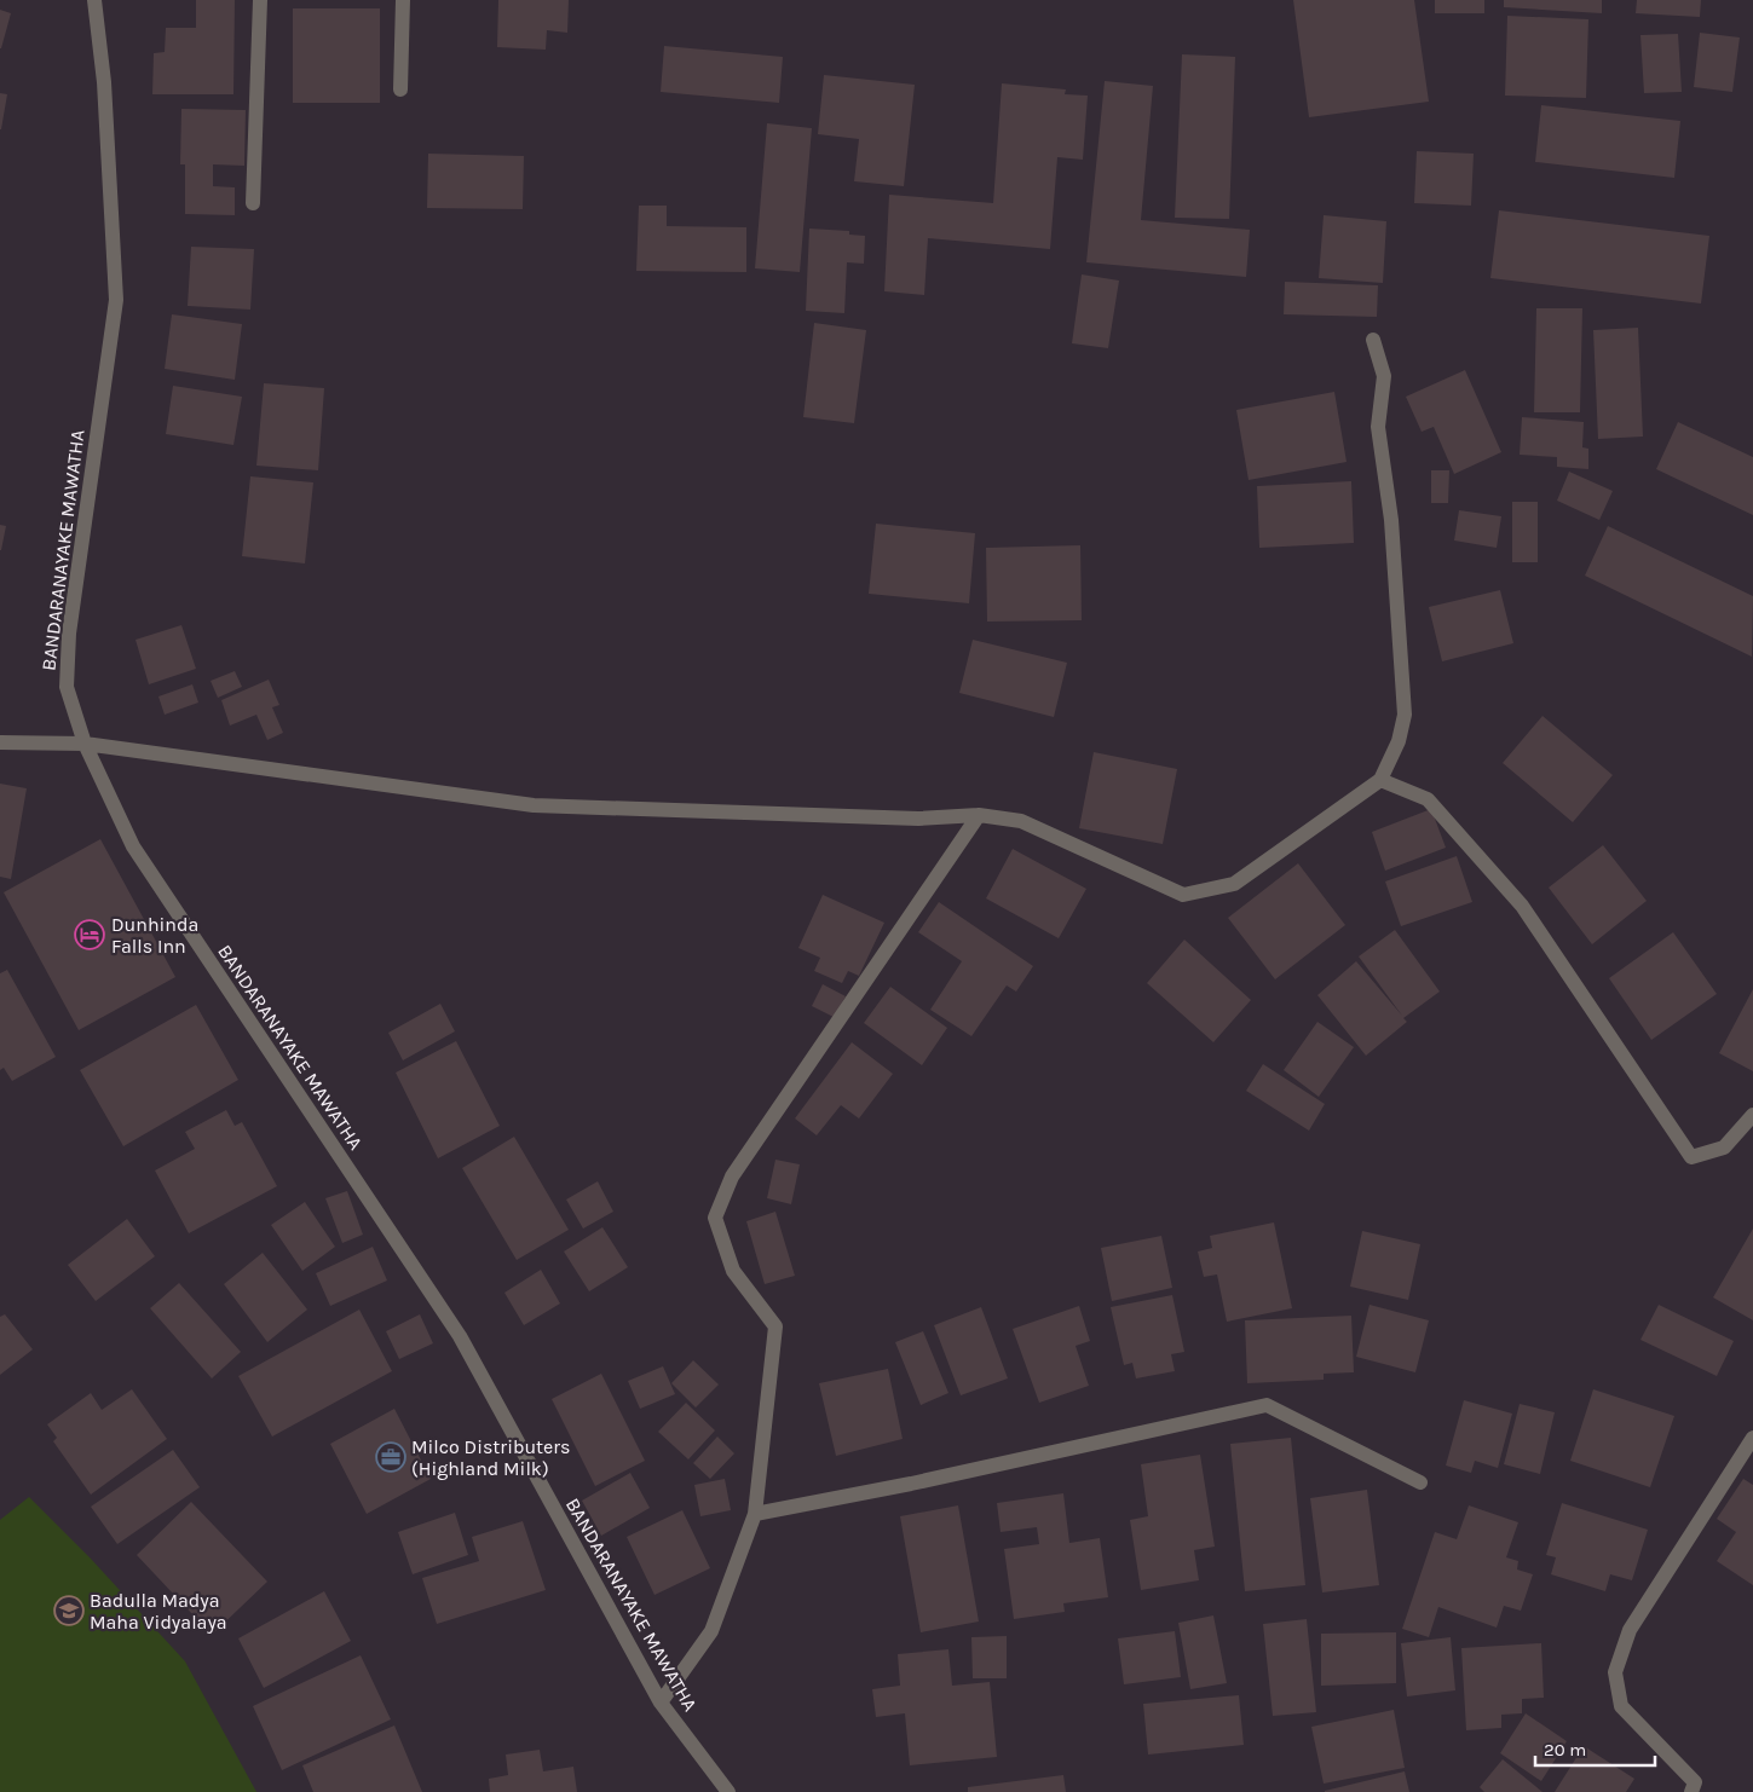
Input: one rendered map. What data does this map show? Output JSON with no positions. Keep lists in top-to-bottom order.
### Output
{
  "streets": {
    "street": ["BANDARANAYAKE MAWATHA"]
  },
  "places": {
    "hotel": ["Dunhinda Falls Inn"],
    "office": ["Milco Distributers (Highland Milk)"],
    "school or university": ["Badulla Madya Maha Vidyalaya"]
  },
  "scale_bar": "20 m"
}
